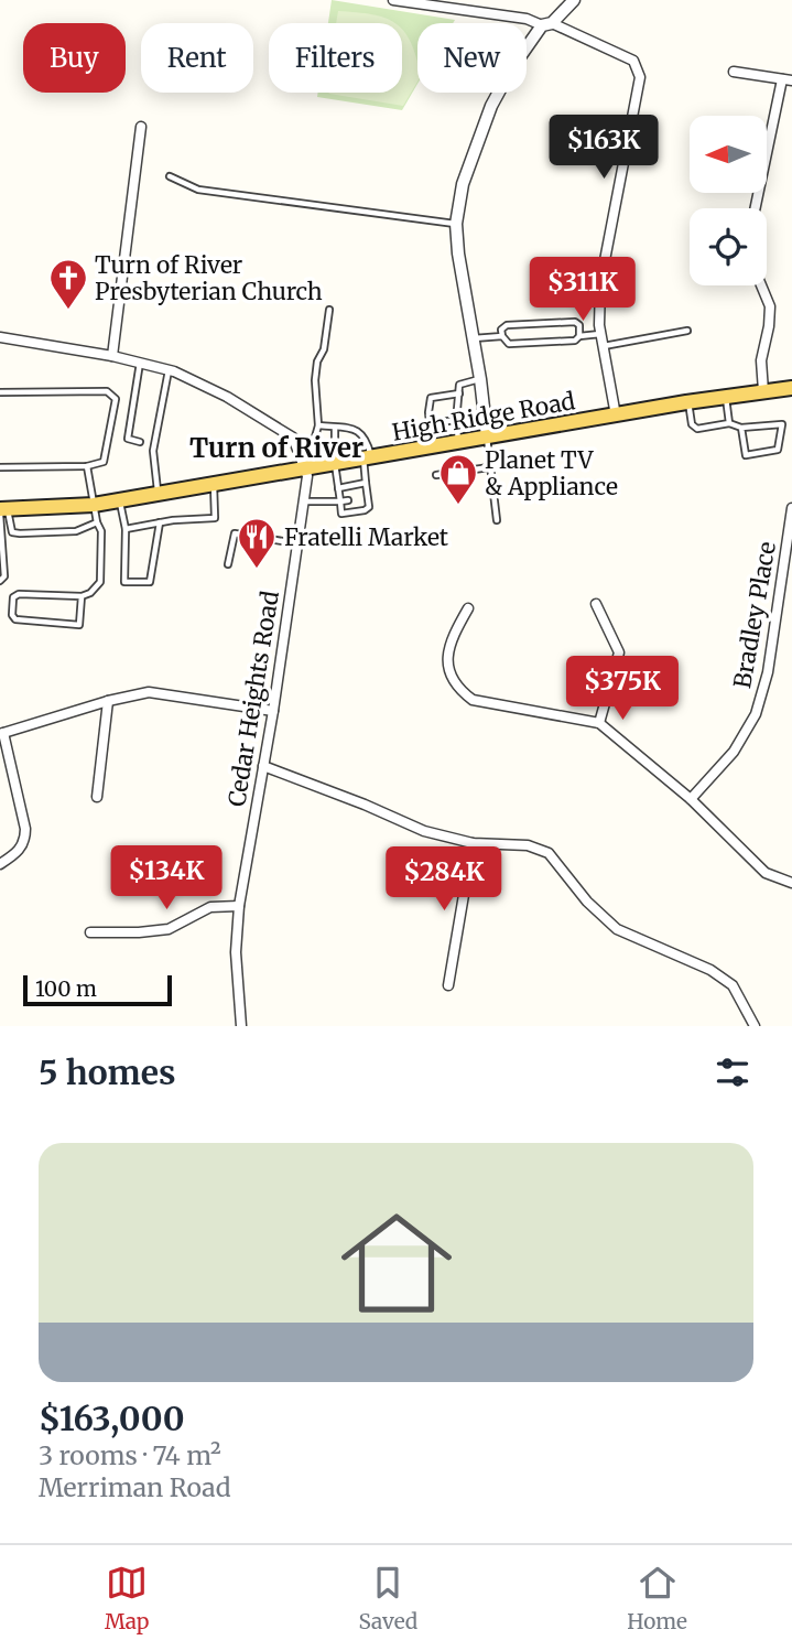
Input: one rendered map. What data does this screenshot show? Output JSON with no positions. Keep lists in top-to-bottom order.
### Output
{
  "streets": {
    "main road": ["High Ridge Road"],
    "street": ["Bradley Place", "Cedar Heights Road"]
  },
  "crossings": [
    ["High Ridge Road", "Cedar Heights Road"]
  ],
  "districts": ["Turn of River"],
  "places": {
    "church": ["Turn of River Presbyterian Church"],
    "shop": ["Planet TV & Appliance"],
    "restaurant": ["Fratelli Market"]
  },
  "scale_bar": "100 m",
  "north": "left",
  "page": {
    "chip": [
      "Buy",
      "Rent",
      "Filters",
      "New"
    ],
    "price": [
      "$163K",
      "$311K",
      "$375K",
      "$134K",
      "$284K"
    ],
    "scale": "100 m",
    "heading": "5 homes",
    "list": [
      {
        "name": "$163,000",
        "note": "3 rooms · 74 m² · Merriman Road"
      }
    ],
    "tabs": ["Map", "Saved", "Home"]
  }
}
